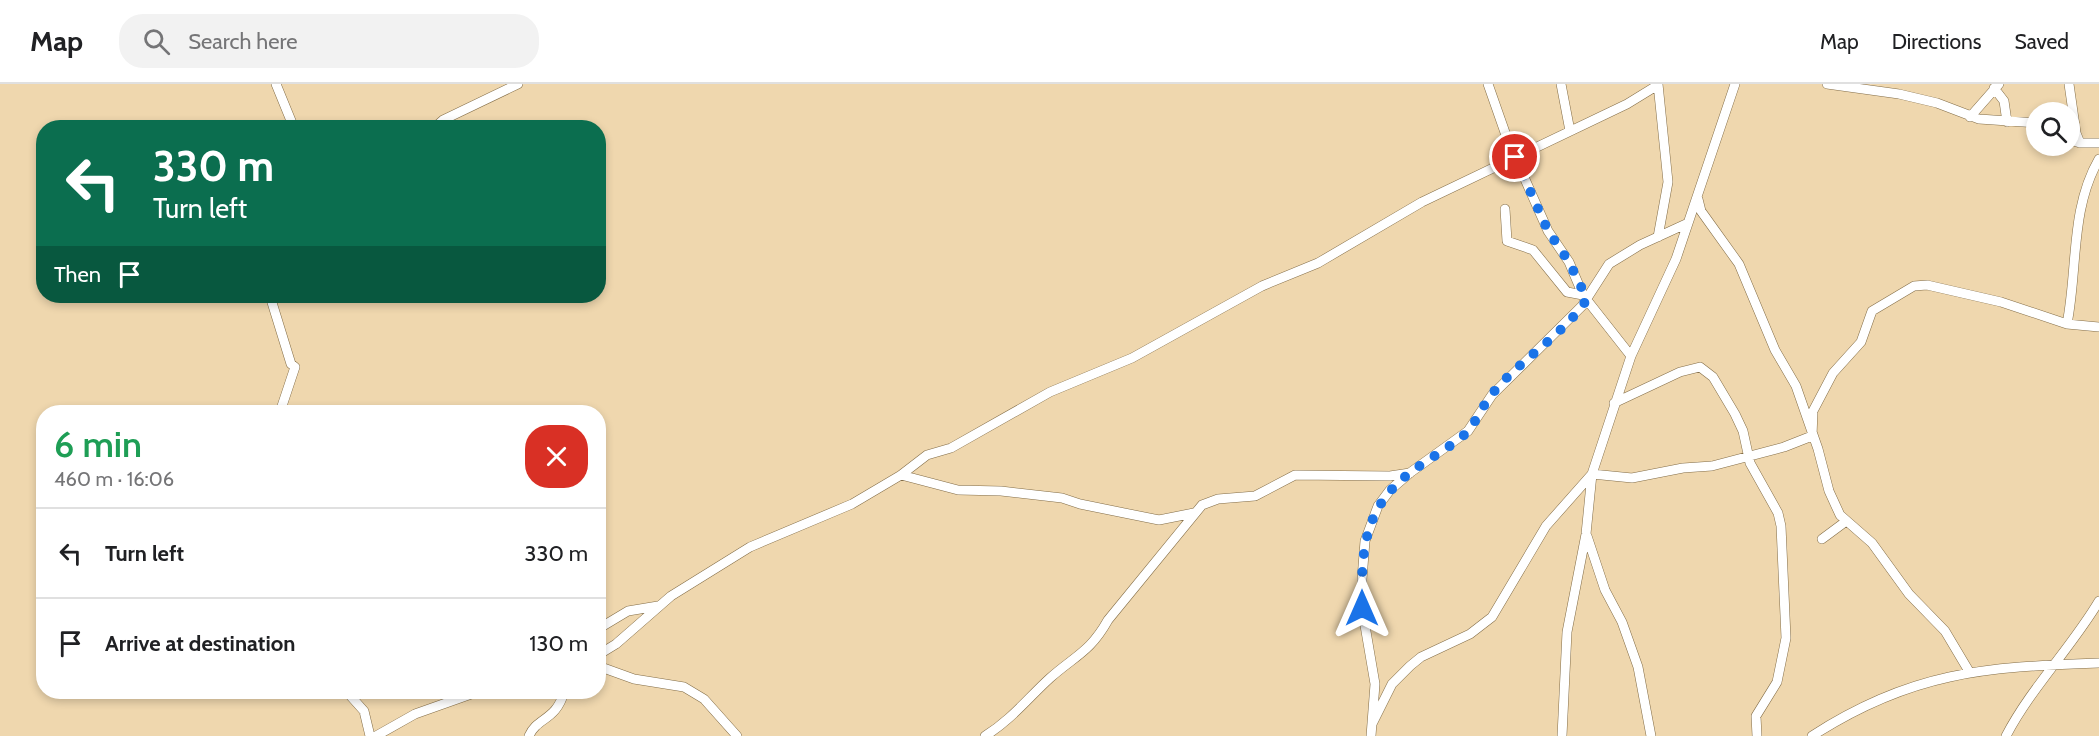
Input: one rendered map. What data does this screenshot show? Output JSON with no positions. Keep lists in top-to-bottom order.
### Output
{
  "page": {
    "header": "Map",
    "search": "Search here",
    "nav": ["Map", "Directions", "Saved"],
    "turn": ["330 m", "Turn left"],
    "then": "Then",
    "heading": ["6 min", "460 m · 16:06"],
    "list": [
      {
        "name": "Turn left",
        "value": "330 m"
      },
      {
        "name": "Arrive at destination",
        "value": "130 m"
      }
    ]
  }
}
